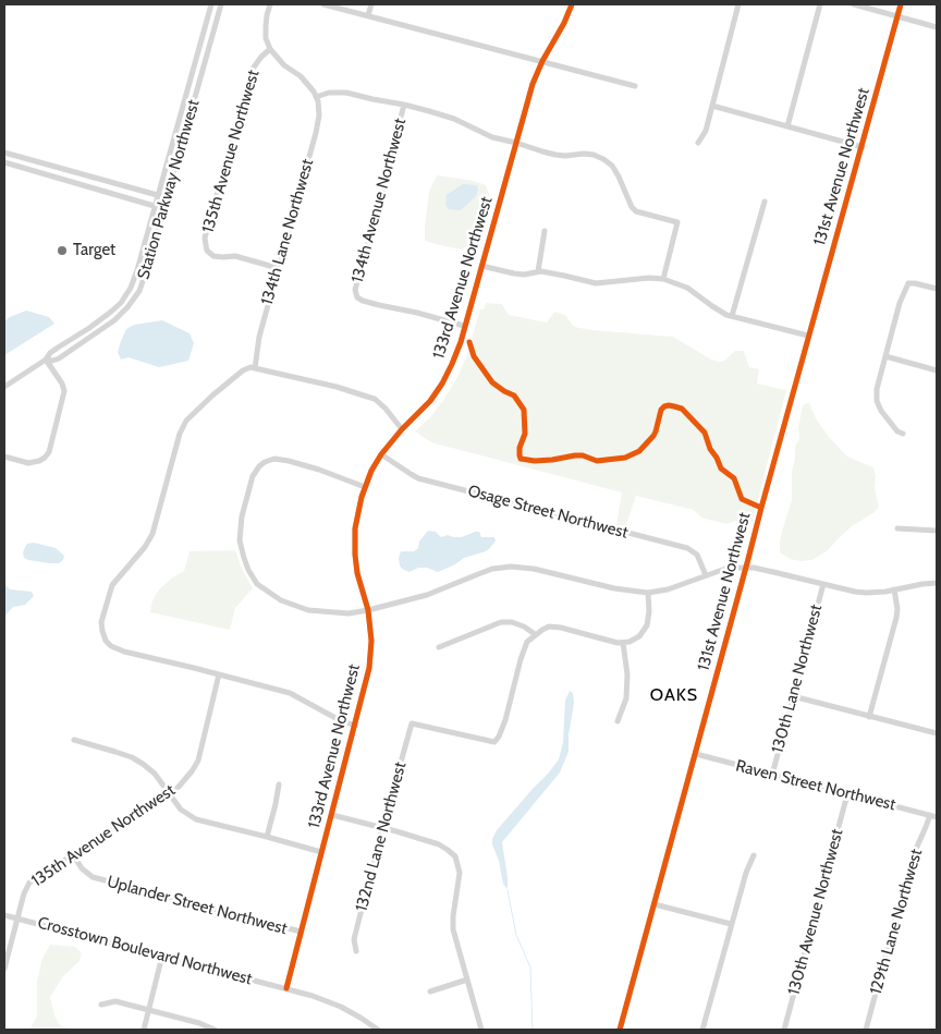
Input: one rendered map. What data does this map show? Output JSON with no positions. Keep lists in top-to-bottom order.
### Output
{
  "streets": {
    "street": [
      "135th Avenue Northwest",
      "131st Avenue Northwest",
      "Station Parkway Northwest",
      "134th Avenue Northwest",
      "134th Lane Northwest",
      "133rd Avenue Northwest",
      "Osage Street Northwest",
      "130th Lane Northwest",
      "Raven Street Northwest",
      "132nd Lane Northwest",
      "Uplander Street Northwest",
      "130th Avenue Northwest",
      "129th Lane Northwest",
      "Crosstown Boulevard Northwest"
    ]
  },
  "crossings": [
    ["135th Avenue Northwest", "134th Lane Northwest"],
    ["135th Avenue Northwest", "Uplander Street Northwest"],
    ["135th Avenue Northwest", "Crosstown Boulevard Northwest"],
    ["131st Avenue Northwest", "Raven Street Northwest"],
    ["134th Avenue Northwest", "133rd Avenue Northwest"],
    ["133rd Avenue Northwest", "Osage Street Northwest"],
    ["133rd Avenue Northwest", "Uplander Street Northwest"],
    ["133rd Avenue Northwest", "Crosstown Boulevard Northwest"],
    ["130th Lane Northwest", "Raven Street Northwest"],
    ["Raven Street Northwest", "130th Avenue Northwest"],
    ["Raven Street Northwest", "129th Lane Northwest"]
  ],
  "districts": ["OAKS"],
  "places": ["Target"]
}
